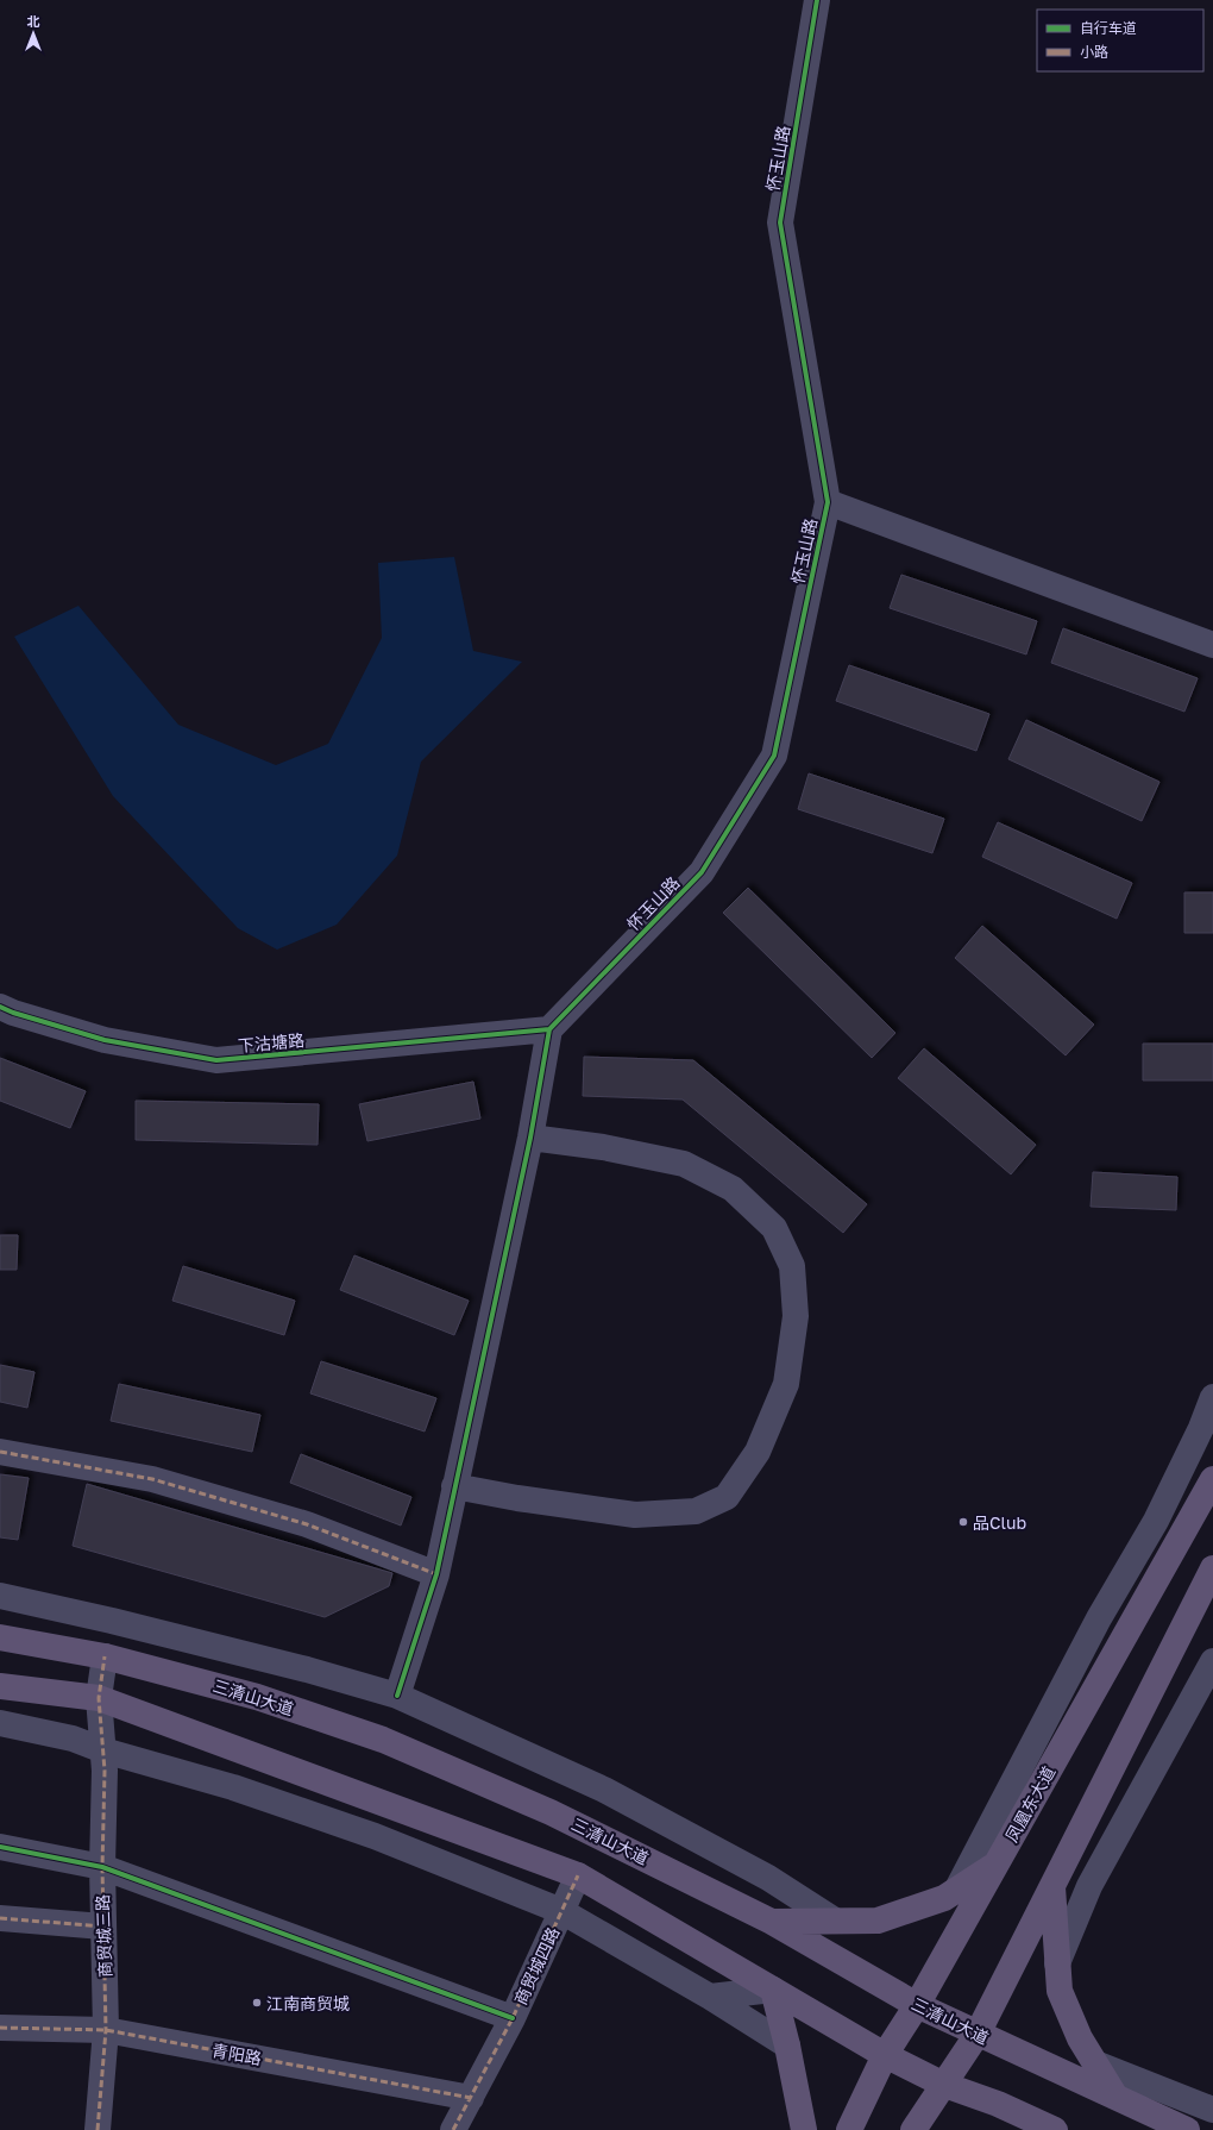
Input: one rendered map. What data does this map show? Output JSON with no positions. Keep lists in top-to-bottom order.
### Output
{
  "streets": {
    "main road": ["三清山大道", "凤凰东大道"],
    "street": [
      "怀玉山路",
      "下沽塘路",
      "商贸城三路",
      "商贸城四路",
      "青阳路"
    ]
  },
  "crossings": [
    ["怀玉山路", "下沽塘路"],
    ["三清山大道", "凤凰东大道"],
    ["三清山大道", "商贸城三路"],
    ["商贸城三路", "青阳路"],
    ["商贸城四路", "青阳路"]
  ],
  "places": ["品Club", "江南商贸城"],
  "legend": ["自行车道", "小路"],
  "north": "top"
}
